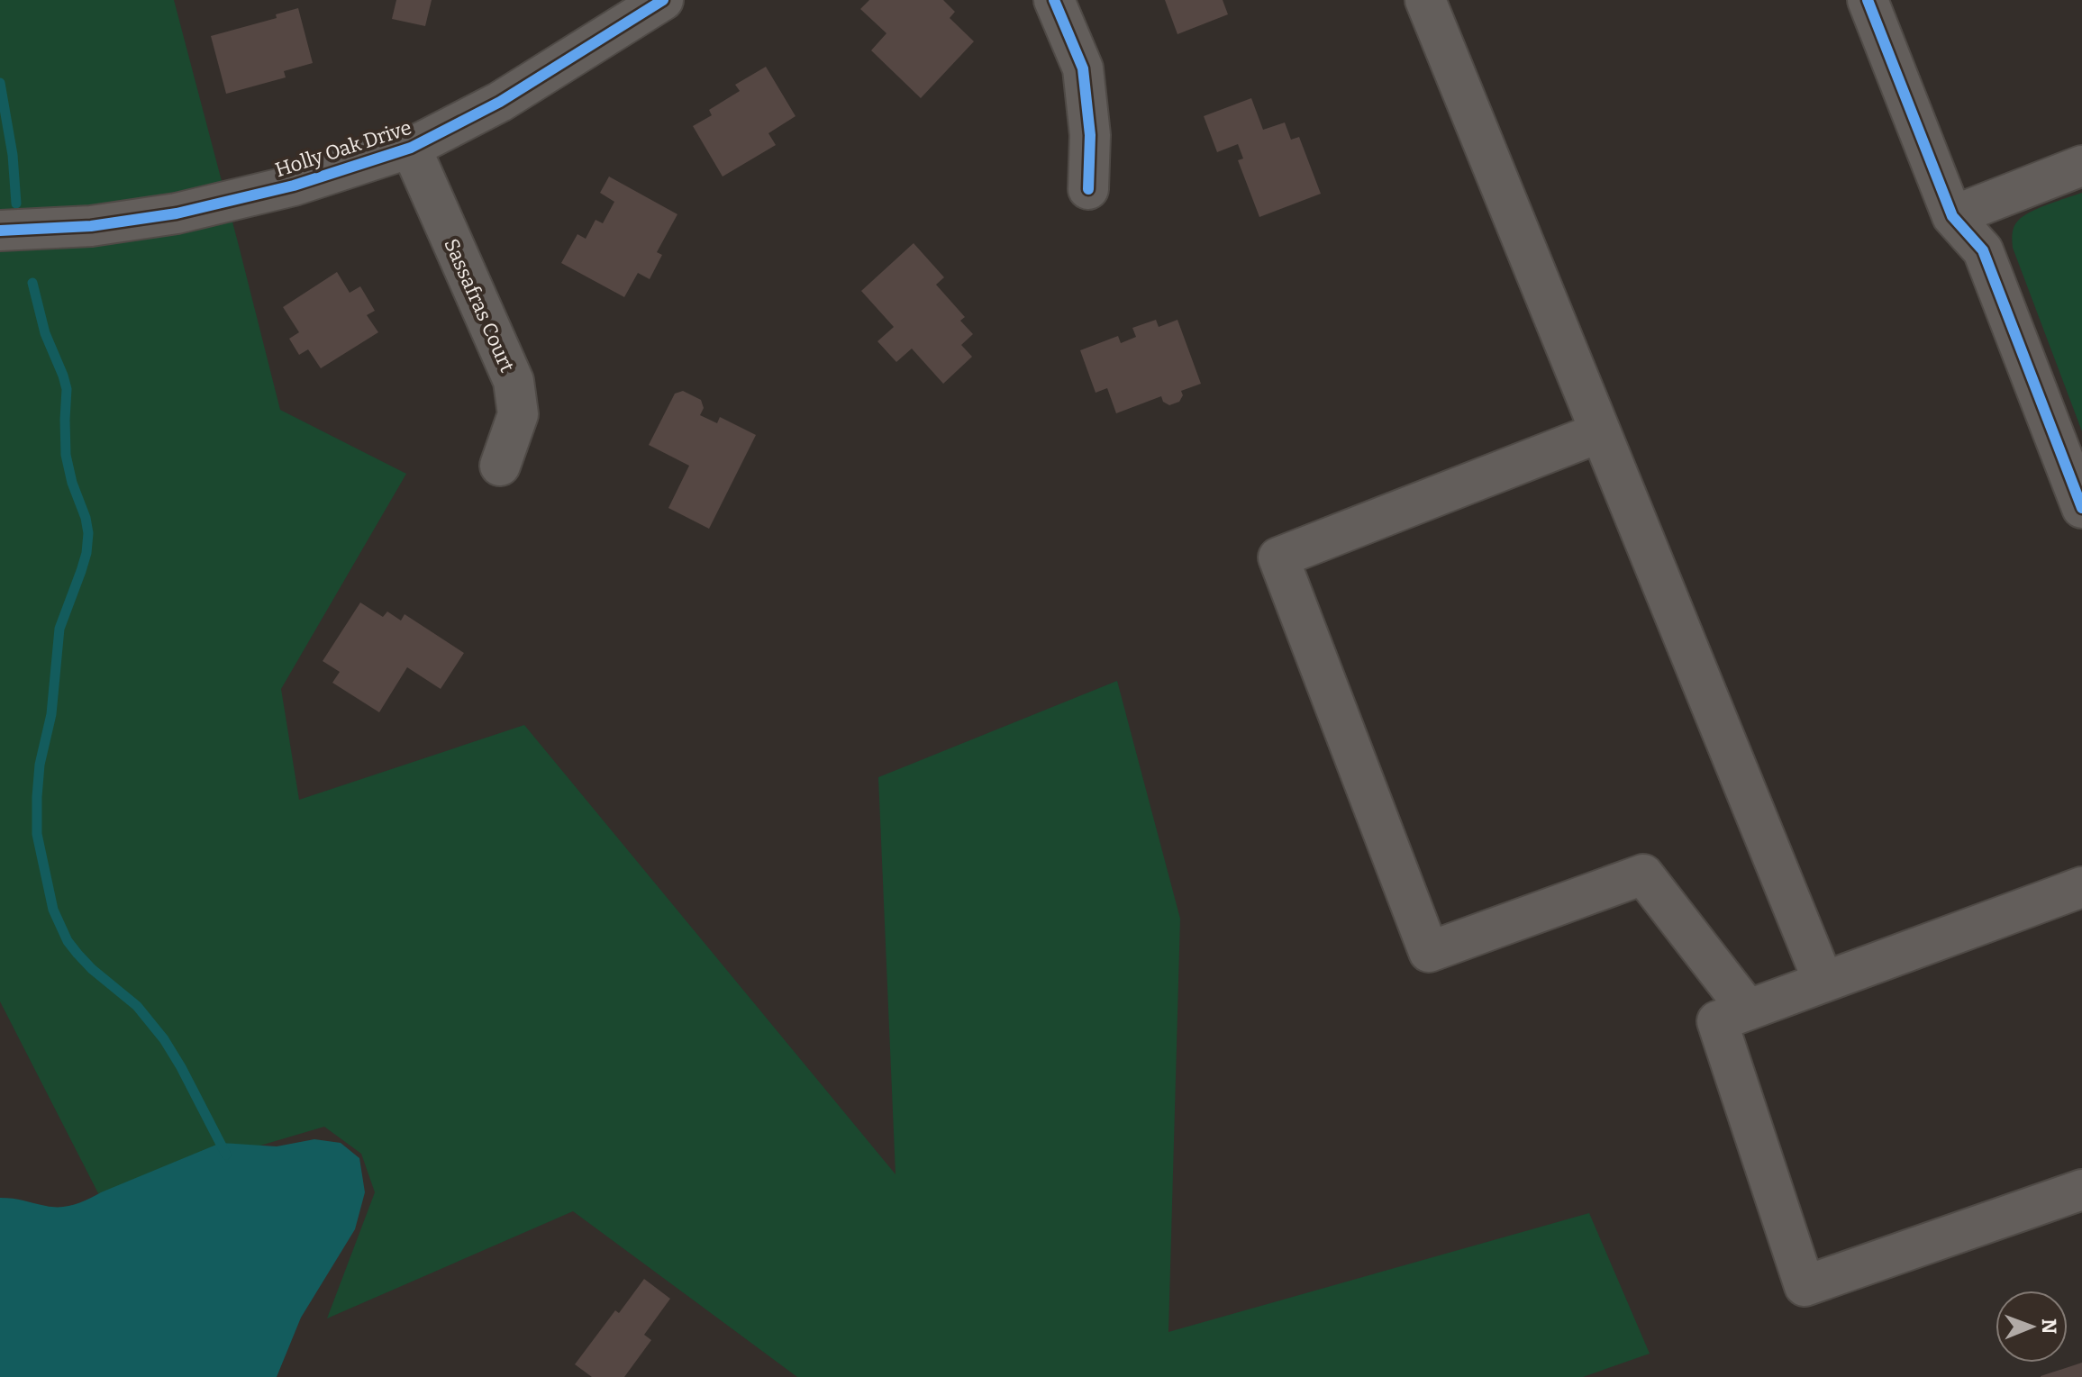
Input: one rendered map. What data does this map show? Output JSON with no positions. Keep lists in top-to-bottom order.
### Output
{
  "streets": {
    "street": ["Holly Oak Drive", "Sassafras Court"]
  },
  "crossings": [
    ["Holly Oak Drive", "Sassafras Court"]
  ],
  "north": "right"
}
